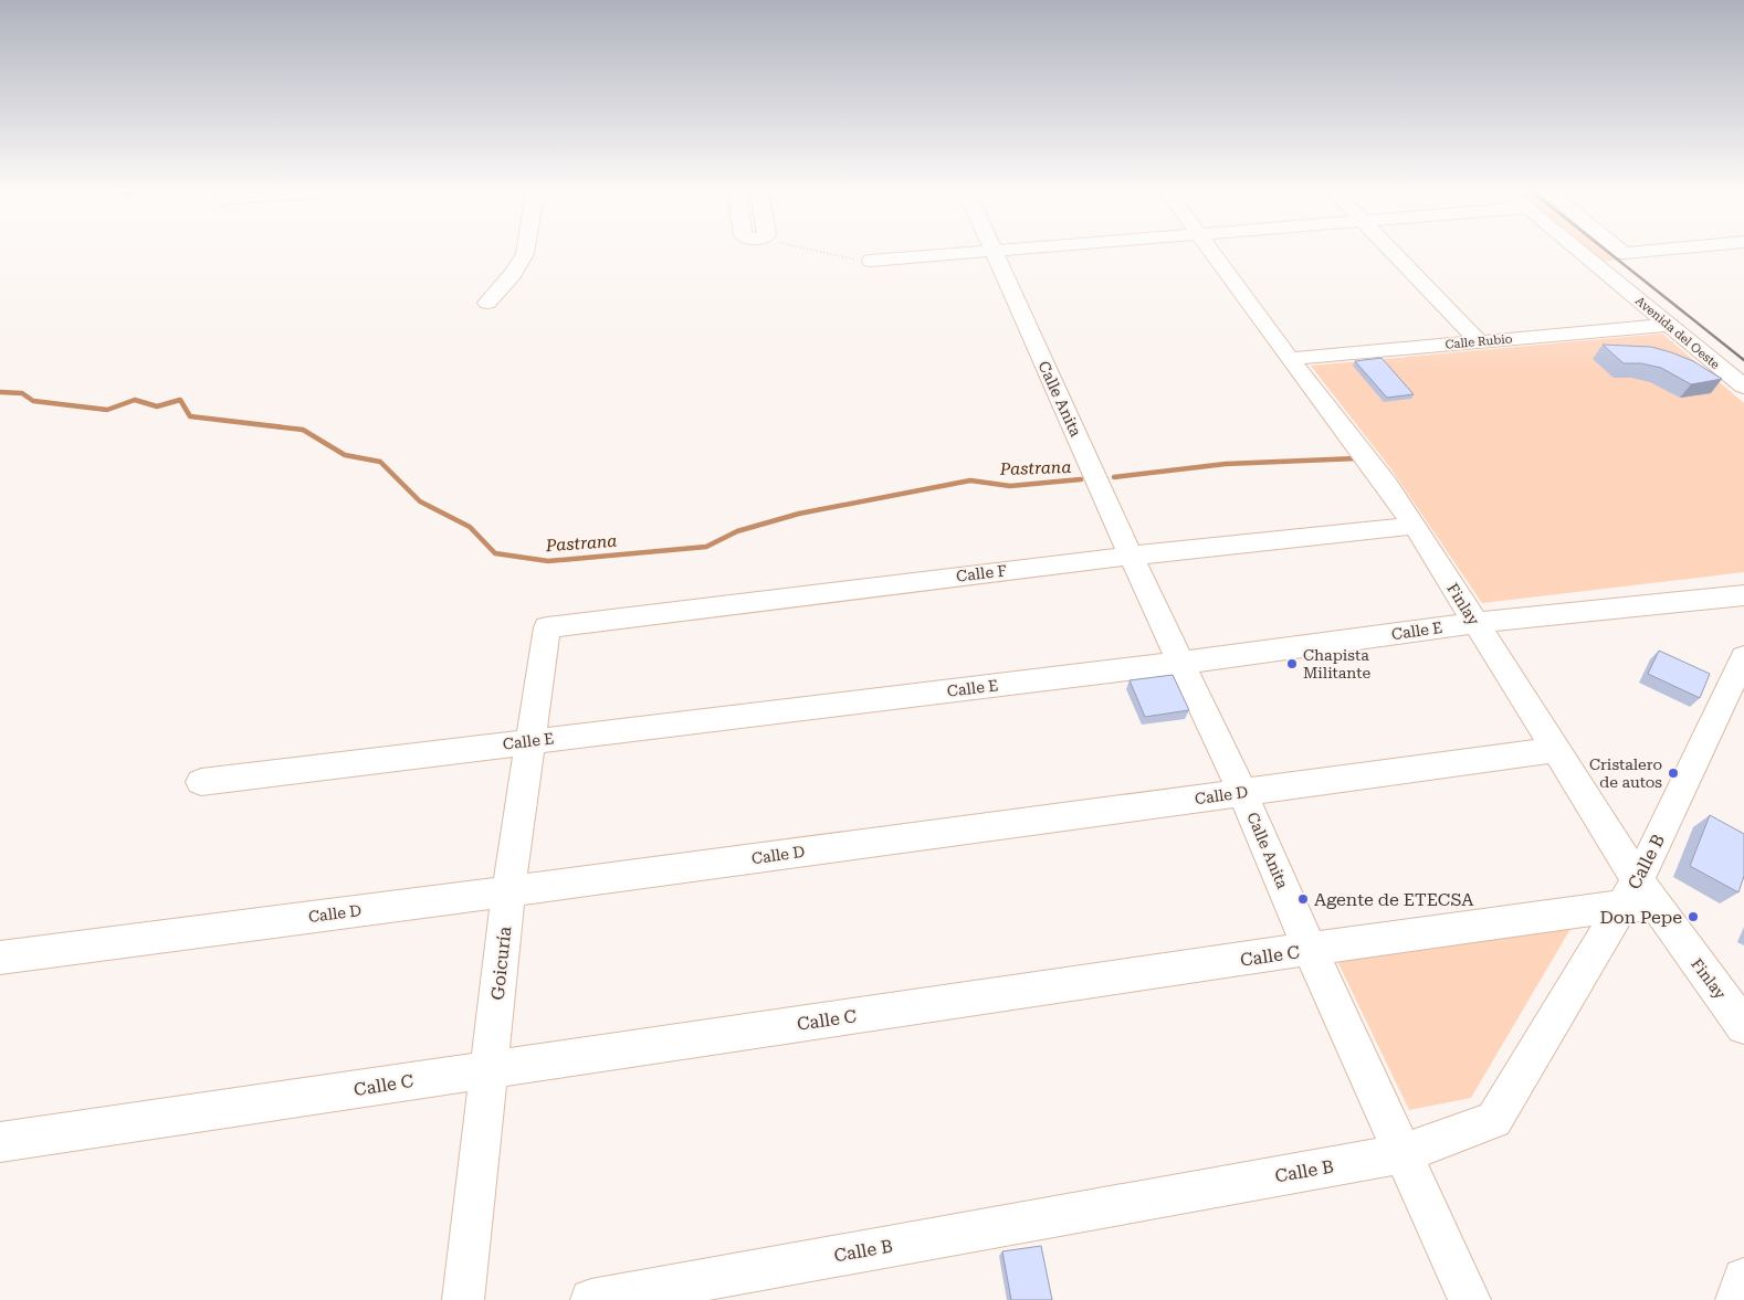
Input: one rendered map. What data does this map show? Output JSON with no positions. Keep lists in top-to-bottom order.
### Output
{
  "streets": {
    "street": [
      "Avenida del Oeste",
      "Calle Rubio",
      "Calle Anita",
      "Calle F",
      "Finlay",
      "Calle E",
      "Calle D",
      "Calle B",
      "Calle C",
      "Goicuría"
    ]
  },
  "crossings": [
    ["Avenida del Oeste", "Calle Rubio"],
    ["Calle Rubio", "Finlay"],
    ["Calle Anita", "Calle F"],
    ["Calle Anita", "Calle E"],
    ["Calle Anita", "Calle D"],
    ["Calle Anita", "Calle B"],
    ["Calle Anita", "Calle C"],
    ["Calle F", "Finlay"],
    ["Calle F", "Goicuría"],
    ["Finlay", "Calle E"],
    ["Finlay", "Calle D"],
    ["Finlay", "Calle B"],
    ["Finlay", "Calle C"],
    ["Calle E", "Goicuría"],
    ["Calle D", "Goicuría"],
    ["Calle B", "Calle C"],
    ["Calle C", "Goicuría"]
  ],
  "water": ["Pastrana"],
  "places": [
    "Chapista Militante",
    "Cristalero de autos",
    "Agente de ETECSA",
    "Don Pepe"
  ]
}
